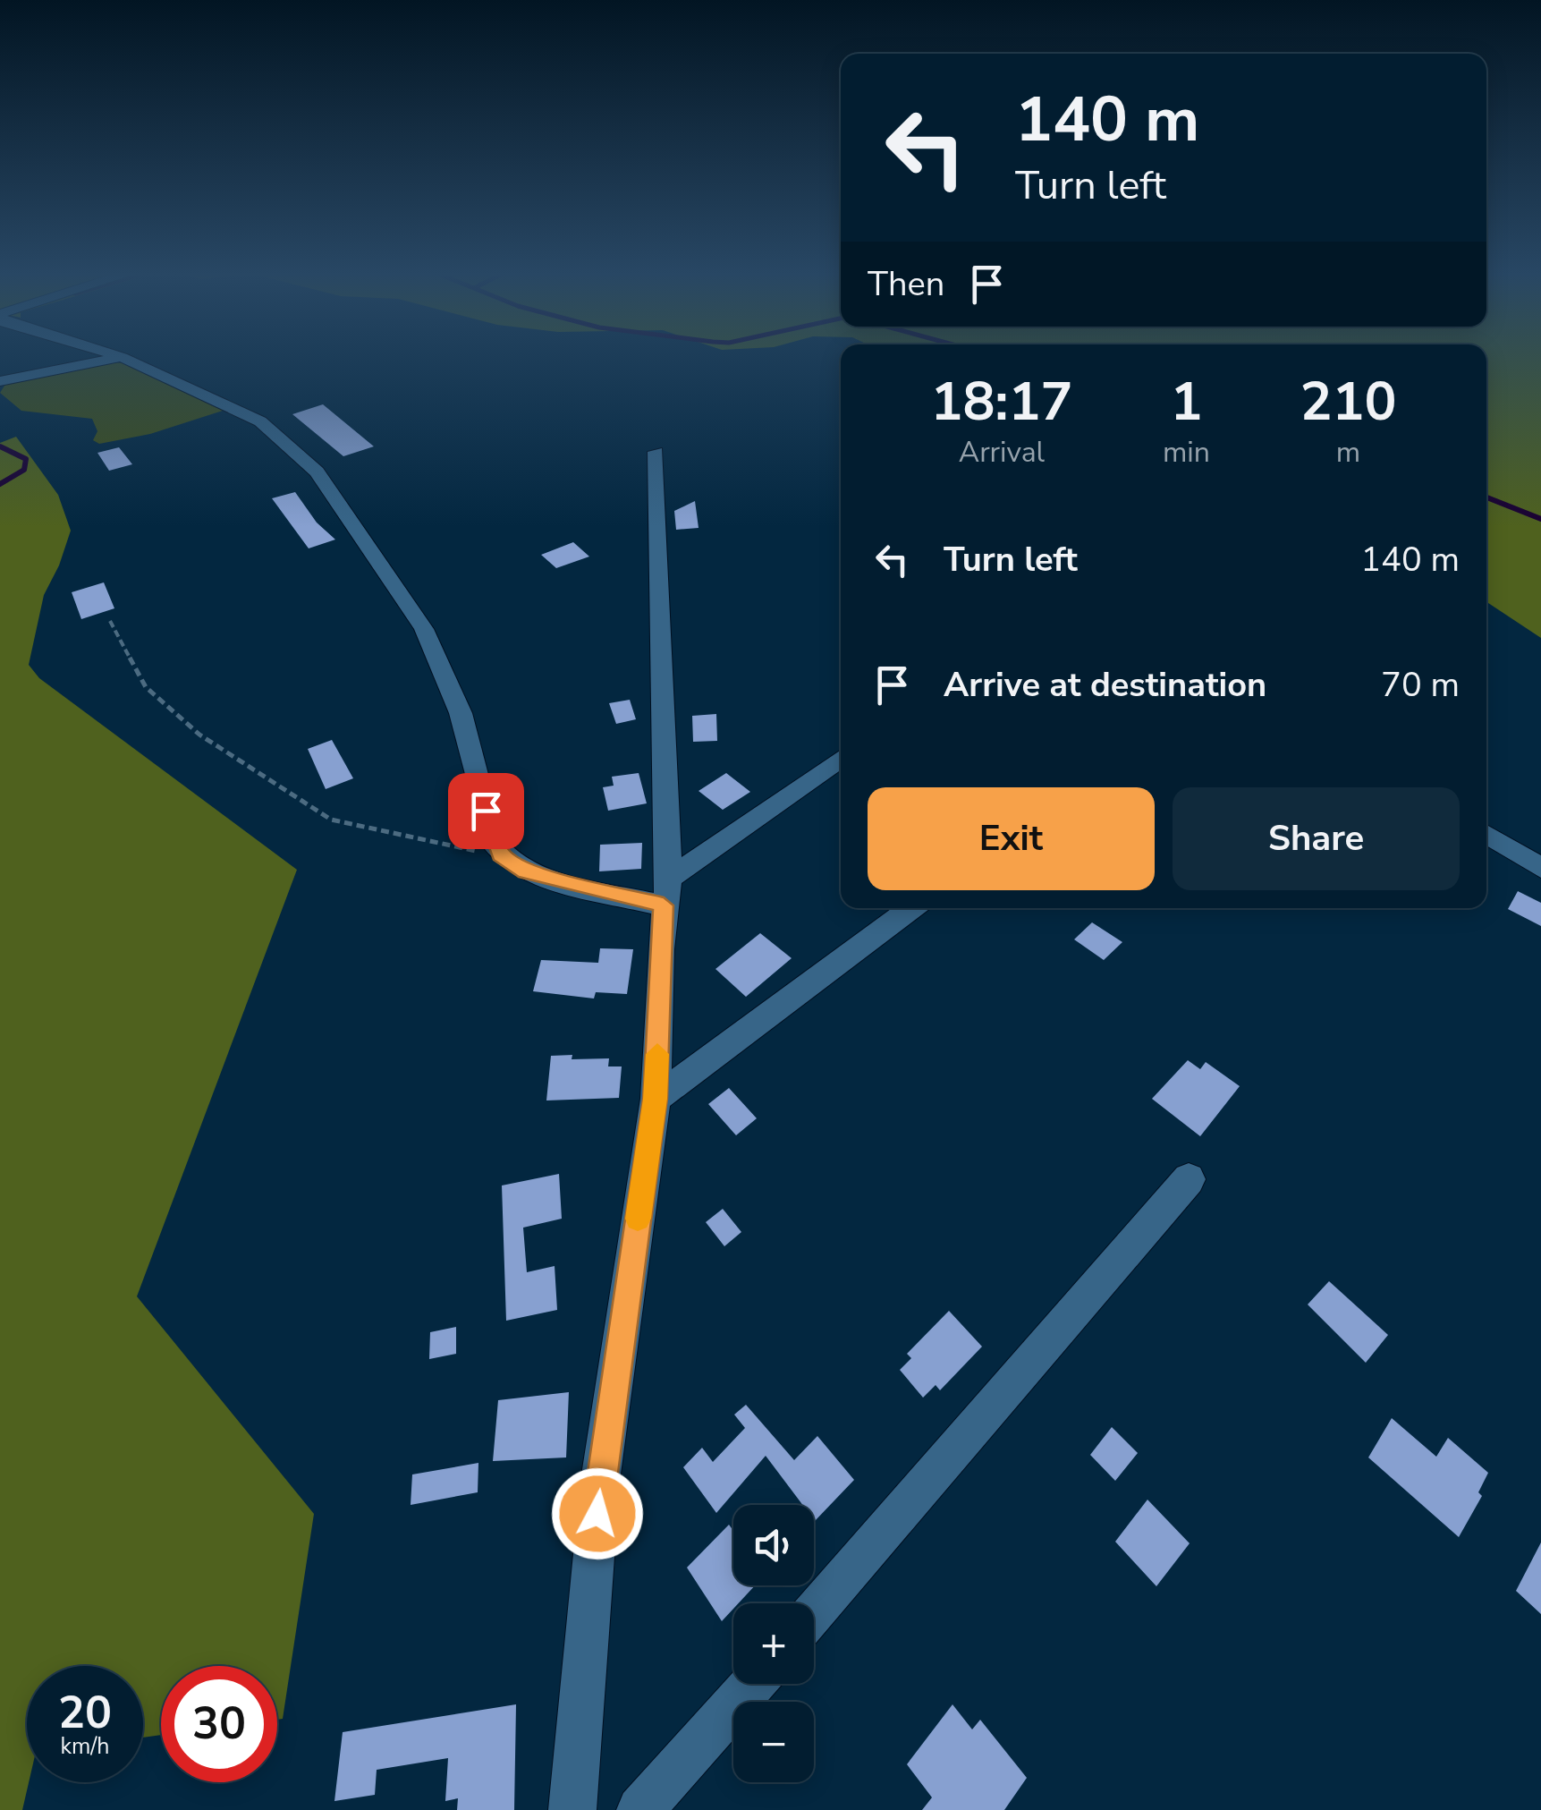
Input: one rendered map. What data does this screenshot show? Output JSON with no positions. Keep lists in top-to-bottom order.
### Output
{
  "page": {
    "turn": ["140 m", "Turn left"],
    "then": "Then",
    "eta": [
      "18:17",
      "Arrival",
      "1",
      "min",
      "210",
      "m"
    ],
    "list": [
      {
        "name": "Turn left",
        "value": "140 m"
      },
      {
        "name": "Arrive at destination",
        "value": "70 m"
      }
    ],
    "buttons": ["Exit", "Share"],
    "map_buttons": ["+", "−"],
    "speed": "20 km/h",
    "limit": "30"
  }
}
